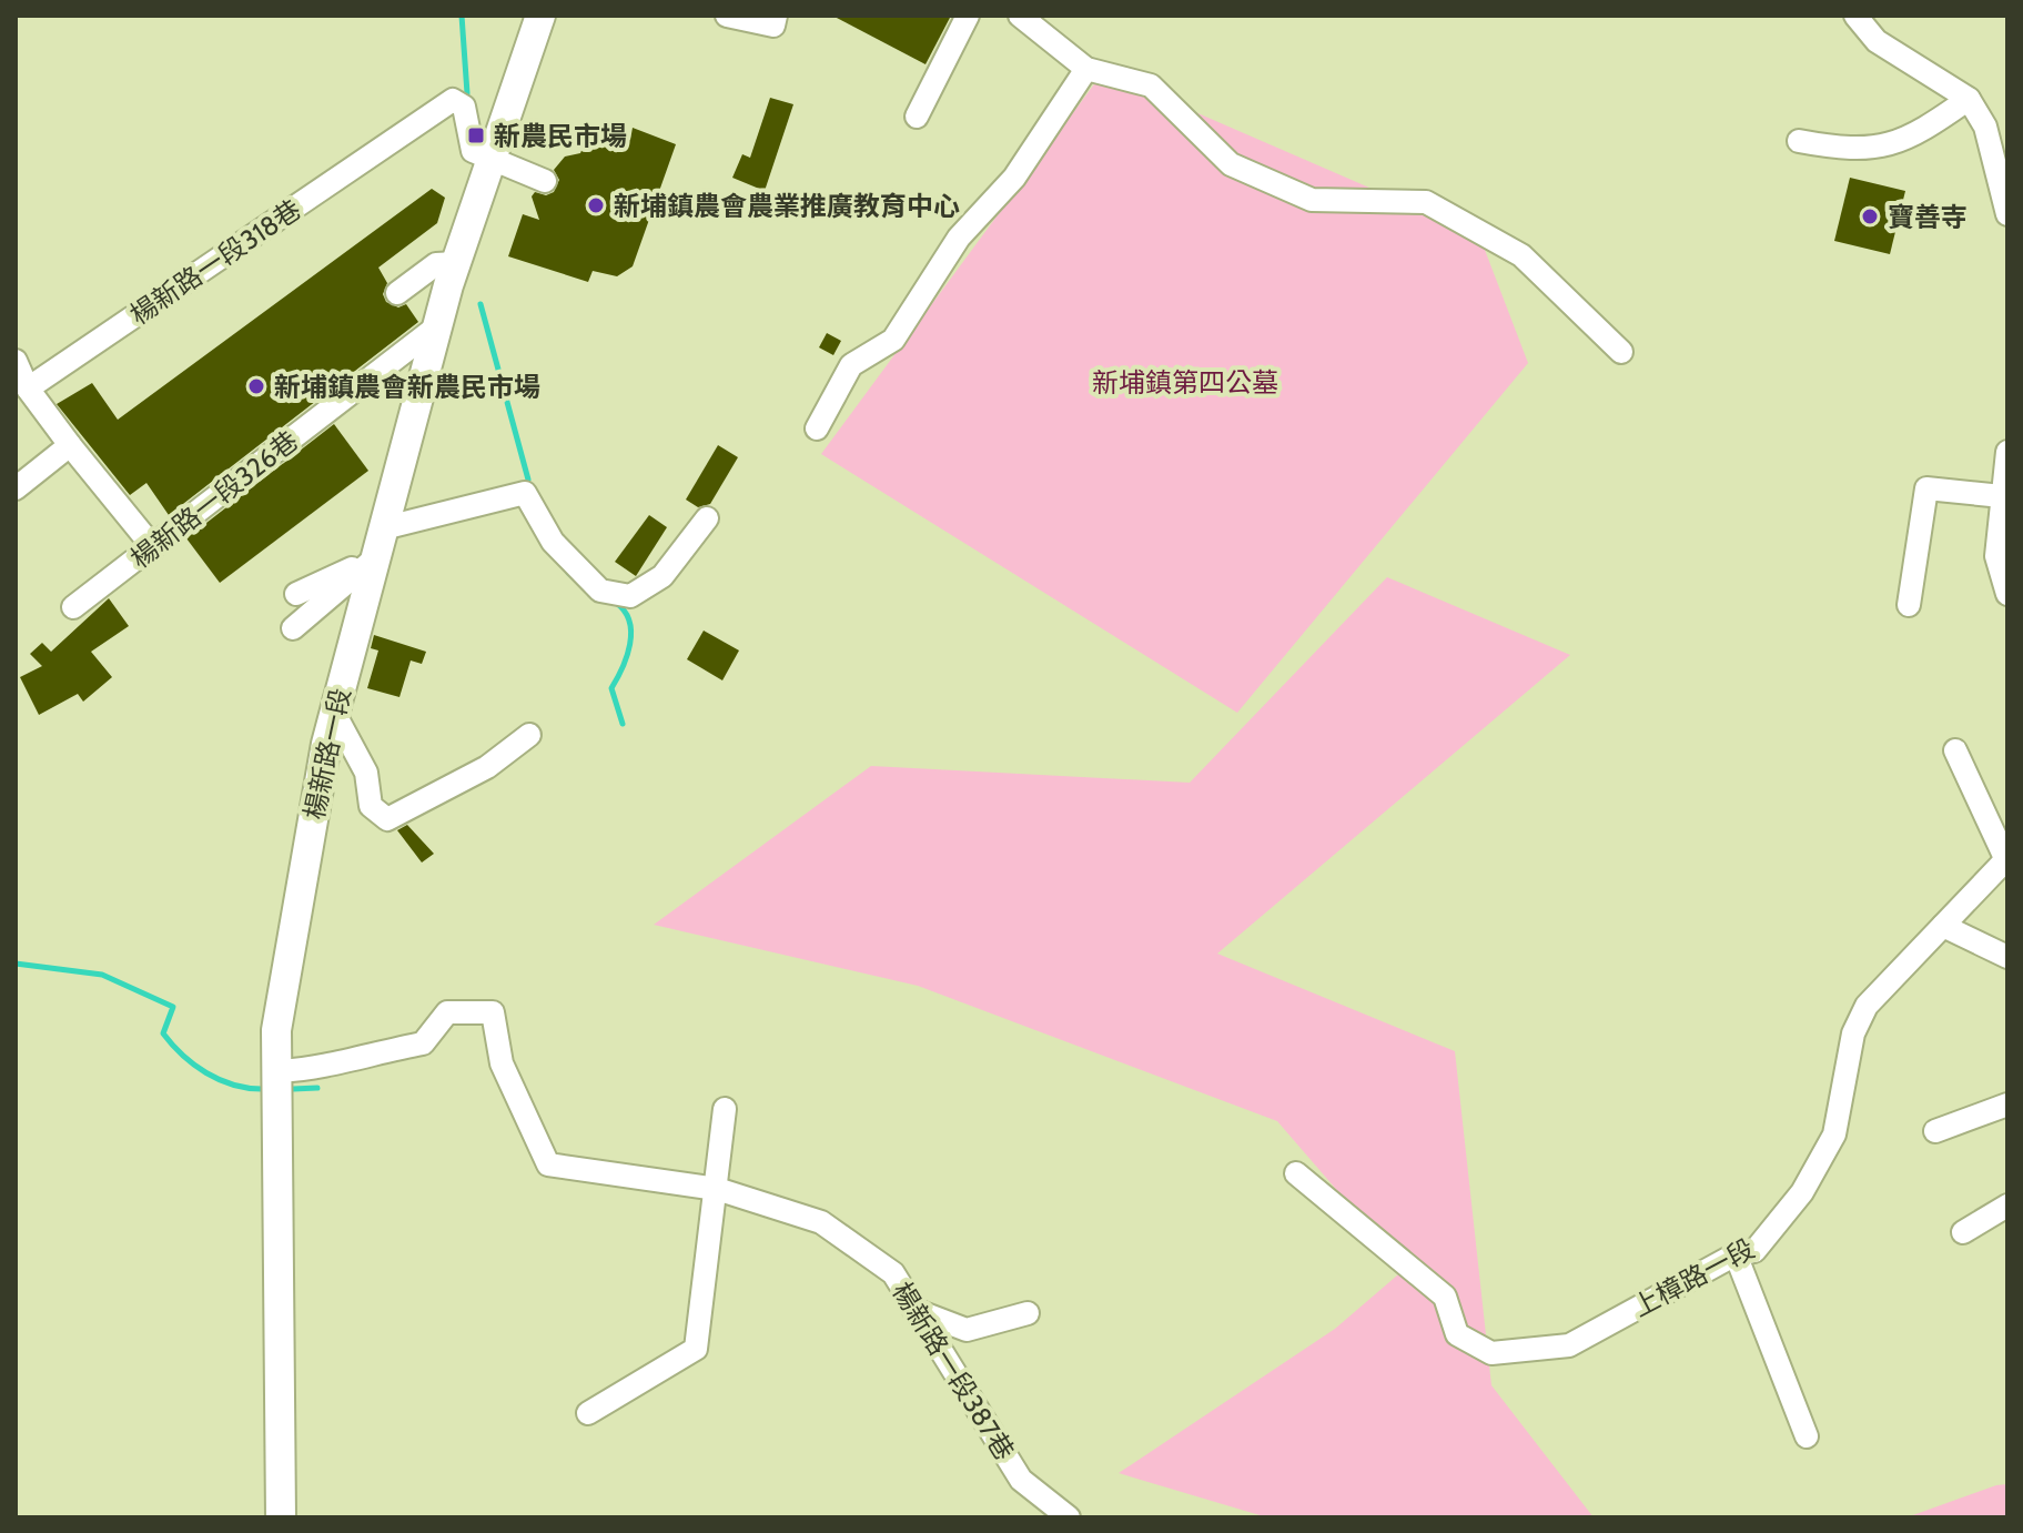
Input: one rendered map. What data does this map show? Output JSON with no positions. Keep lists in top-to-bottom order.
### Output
{
  "streets": {
    "main road": ["楊新路一段"],
    "street": [
      "楊新路一段318巷",
      "楊新路一段326巷",
      "上樟路一段",
      "楊新路一段387巷"
    ]
  },
  "crossings": [
    ["楊新路一段318巷", "楊新路一段"],
    ["楊新路一段326巷", "楊新路一段"],
    ["楊新路一段", "楊新路一段387巷"]
  ],
  "parks": ["新埔鎮第四公墓"],
  "places": {
    "transit": ["新農民市場"],
    "other": ["新埔鎮農會農業推廣教育中心", "寶善寺", "新埔鎮農會新農民市場"]
  }
}
